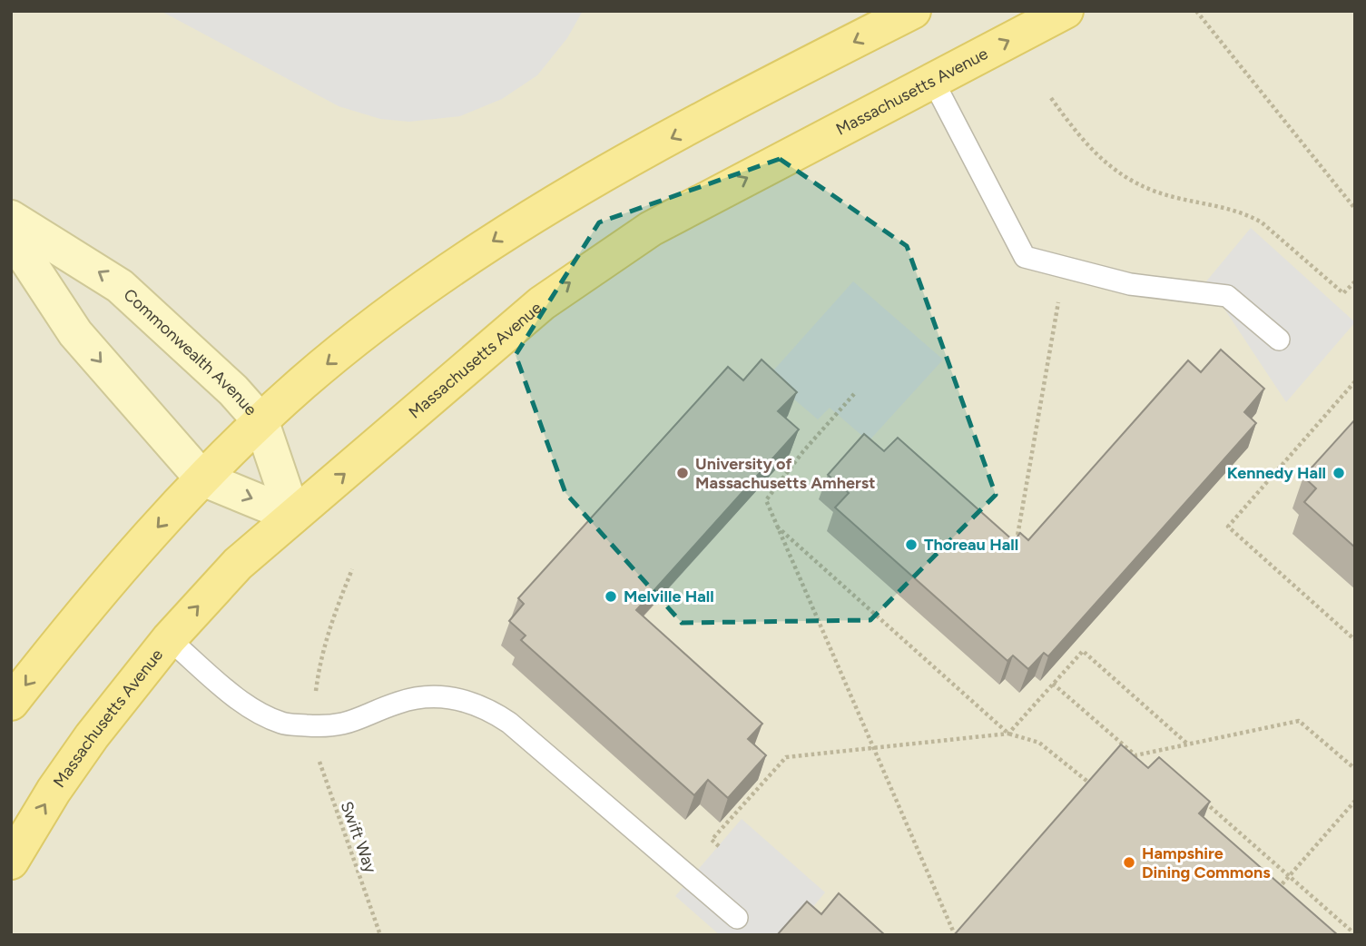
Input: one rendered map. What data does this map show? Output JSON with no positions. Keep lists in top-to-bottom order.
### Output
{
  "streets": {
    "main road": ["Massachusetts Avenue", "Commonwealth Avenue"],
    "path": ["Swift Way"]
  },
  "crossings": [
    ["Massachusetts Avenue", "Commonwealth Avenue"]
  ],
  "places": [
    "University of Massachusetts Amherst",
    "Kennedy Hall",
    "Thoreau Hall",
    "Melville Hall",
    "Hampshire Dining Commons"
  ]
}
